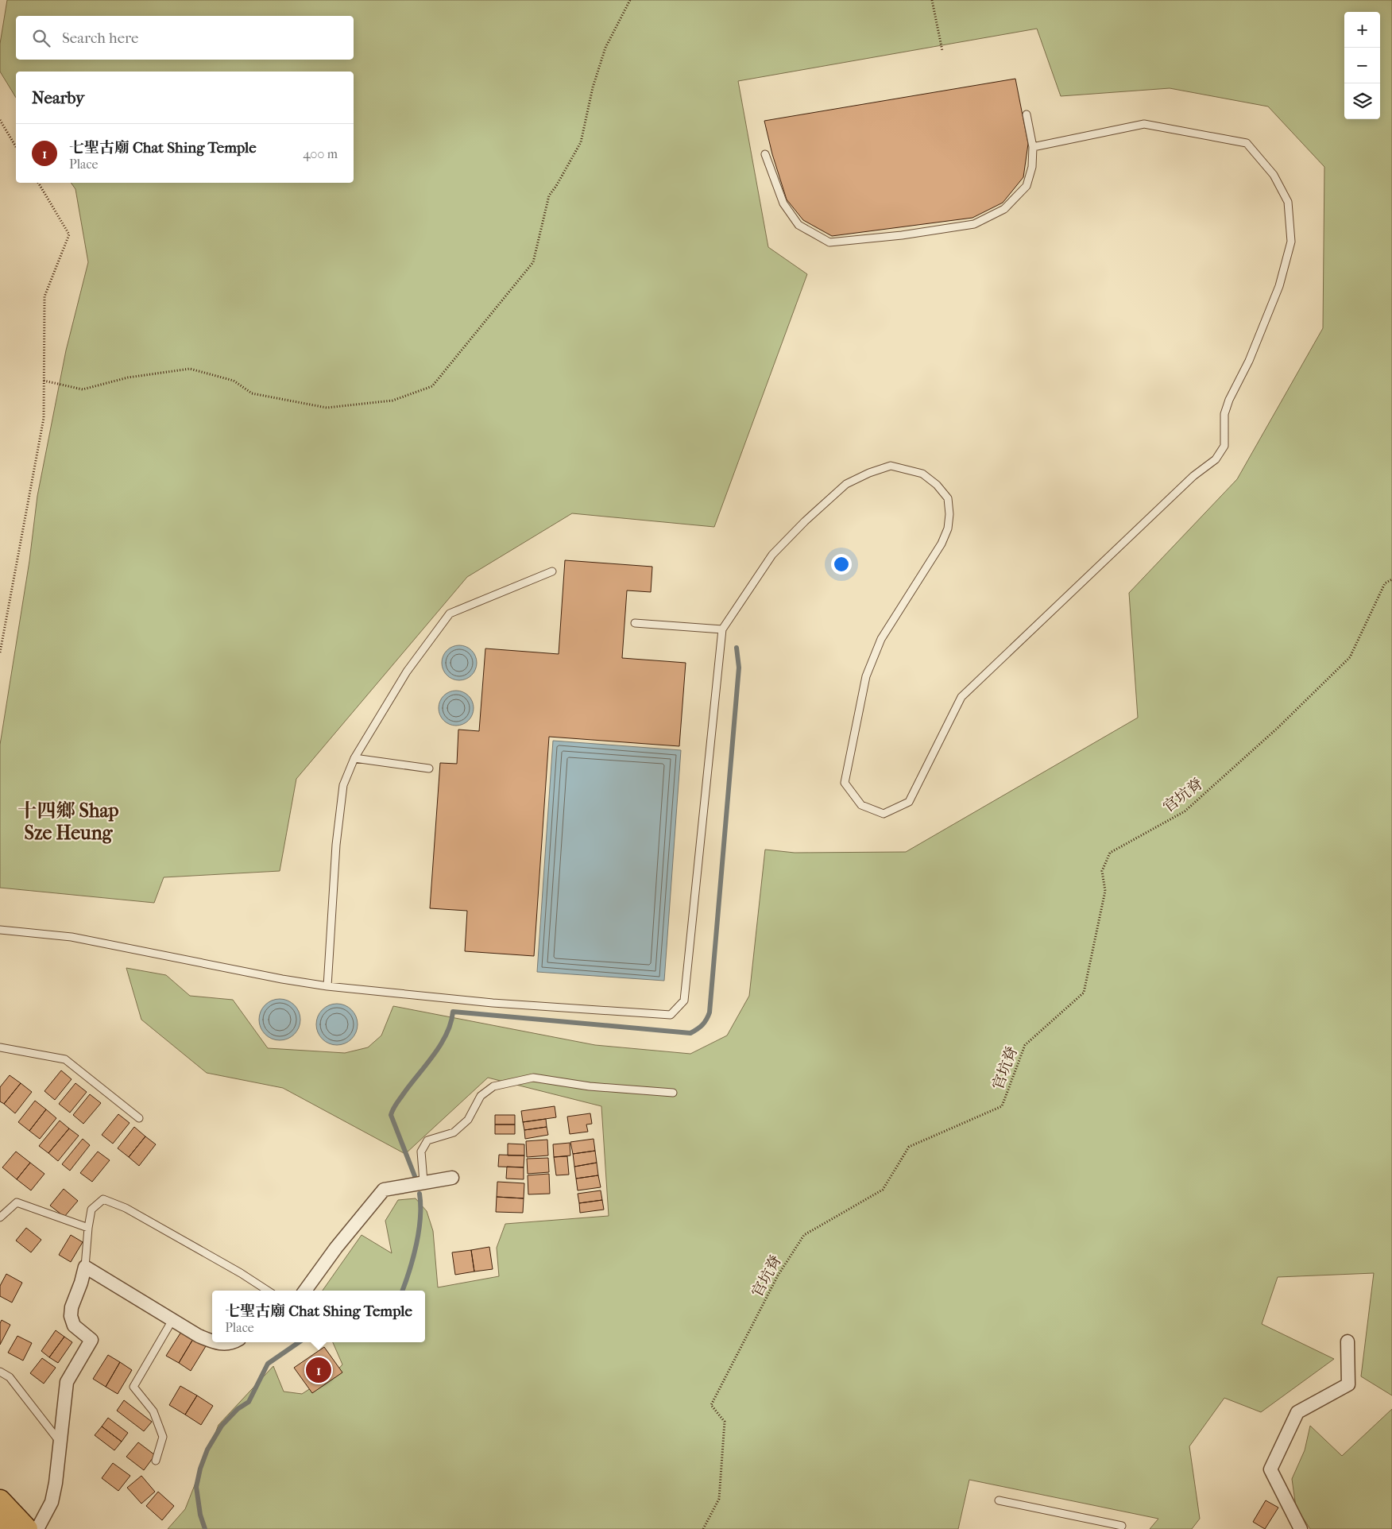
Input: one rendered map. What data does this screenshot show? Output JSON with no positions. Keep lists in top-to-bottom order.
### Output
{
  "streets": {
    "path": ["官坑脊"]
  },
  "districts": ["十四鄉 Shap Sze Heung"],
  "page": {
    "map_buttons": ["+", "−"],
    "search": "Search here",
    "heading": "Nearby",
    "list": [
      {
        "mark": "1",
        "name": "七聖古廟 Chat Shing Temple",
        "note": "Place",
        "value": "400 m"
      }
    ],
    "popup": ["七聖古廟 Chat Shing Temple", "Place"],
    "pins": "1"
  }
}
